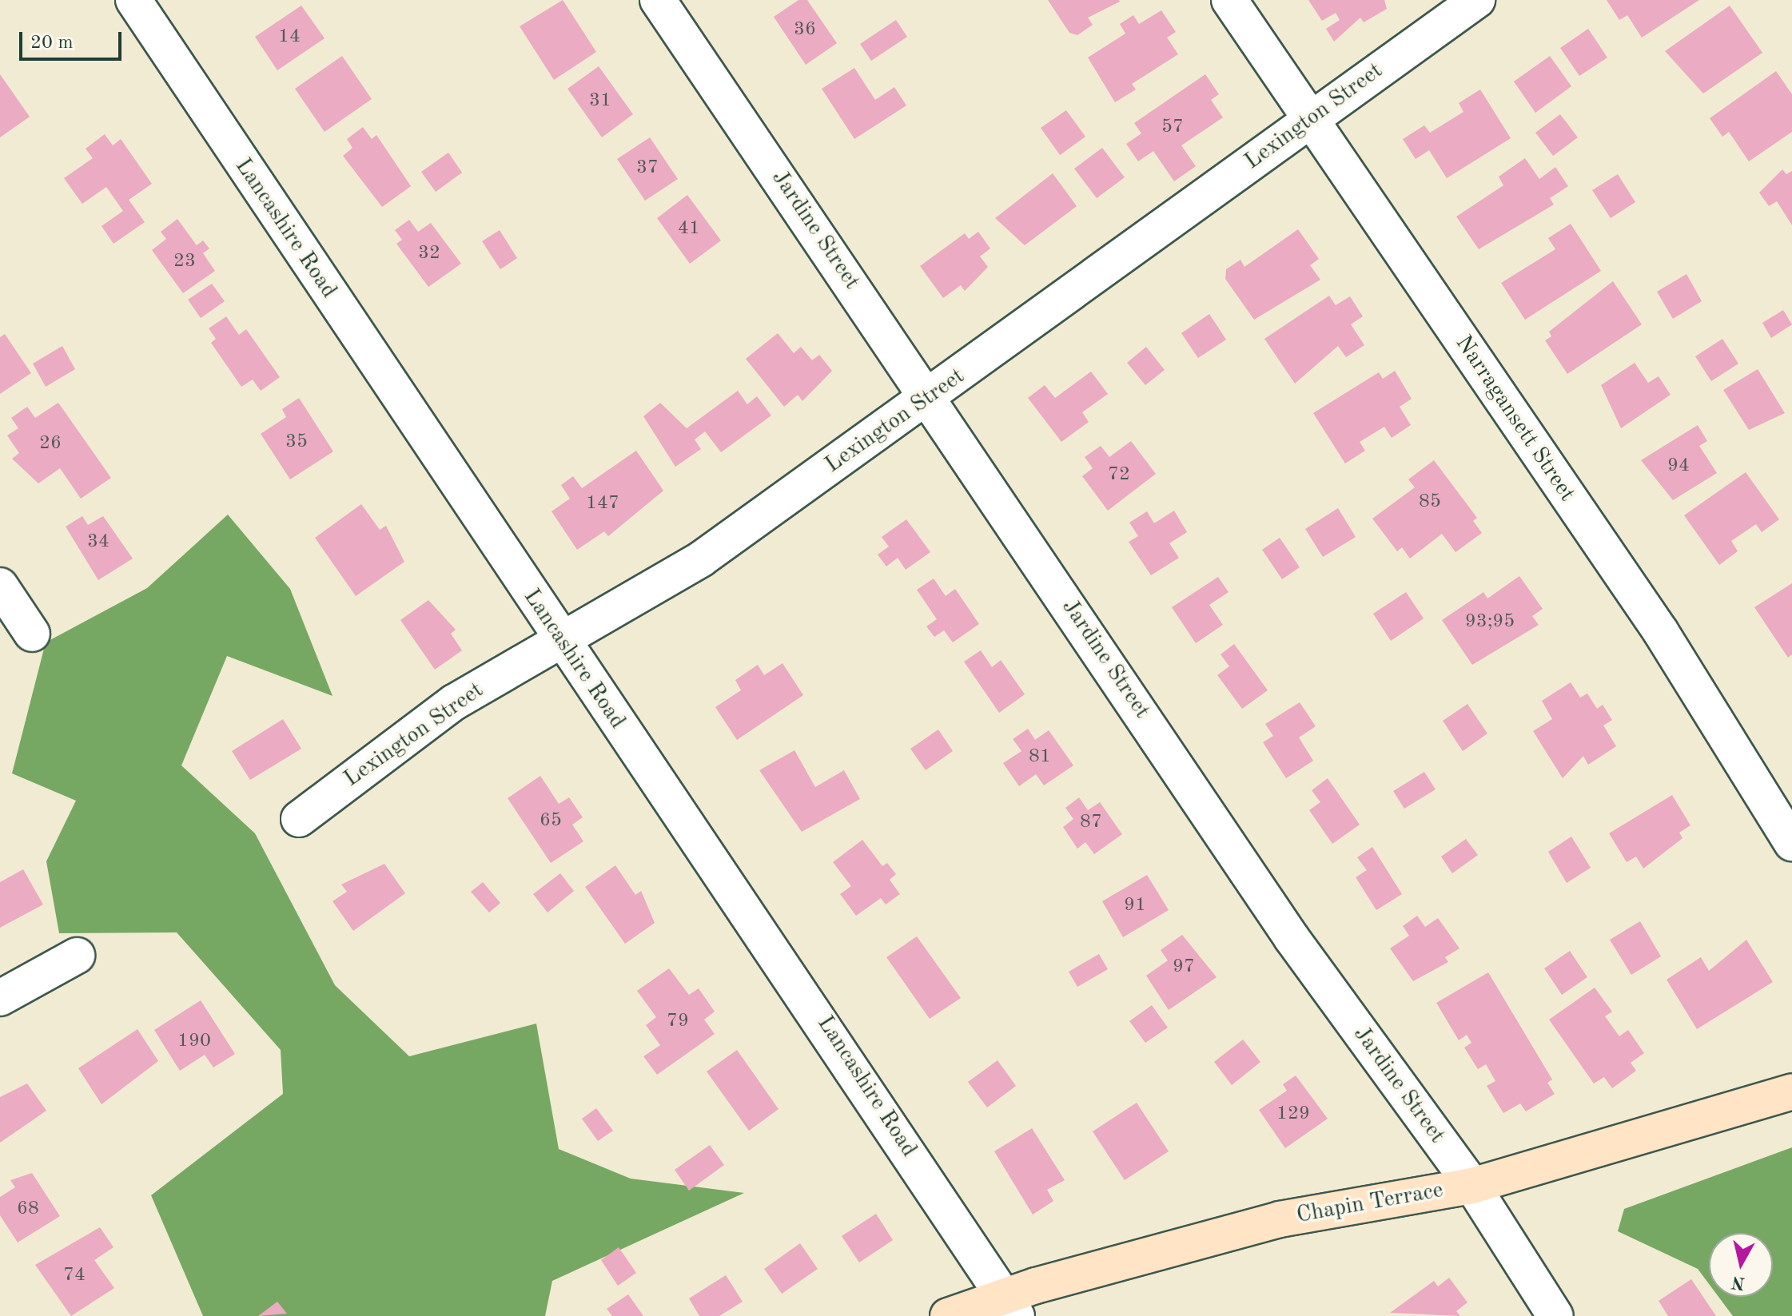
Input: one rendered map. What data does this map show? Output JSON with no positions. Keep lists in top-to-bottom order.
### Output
{
  "streets": {
    "street": [
      "Lexington Street",
      "Lancashire Road",
      "Jardine Street",
      "Narragansett Street",
      "Chapin Terrace"
    ]
  },
  "crossings": [
    ["Lexington Street", "Lancashire Road"],
    ["Lexington Street", "Jardine Street"],
    ["Lexington Street", "Narragansett Street"],
    ["Lancashire Road", "Chapin Terrace"],
    ["Jardine Street", "Chapin Terrace"]
  ],
  "house_numbers": [
    "36",
    "14",
    "31",
    "57",
    "37",
    "41",
    "32",
    "23",
    "35",
    "26",
    "94",
    "72",
    "85",
    "147",
    "34",
    "93;95",
    "81",
    "65",
    "87",
    "91",
    "97",
    "79",
    "190",
    "129",
    "68",
    "74"
  ],
  "scale_bar": "20 m",
  "north": "bottom"
}
